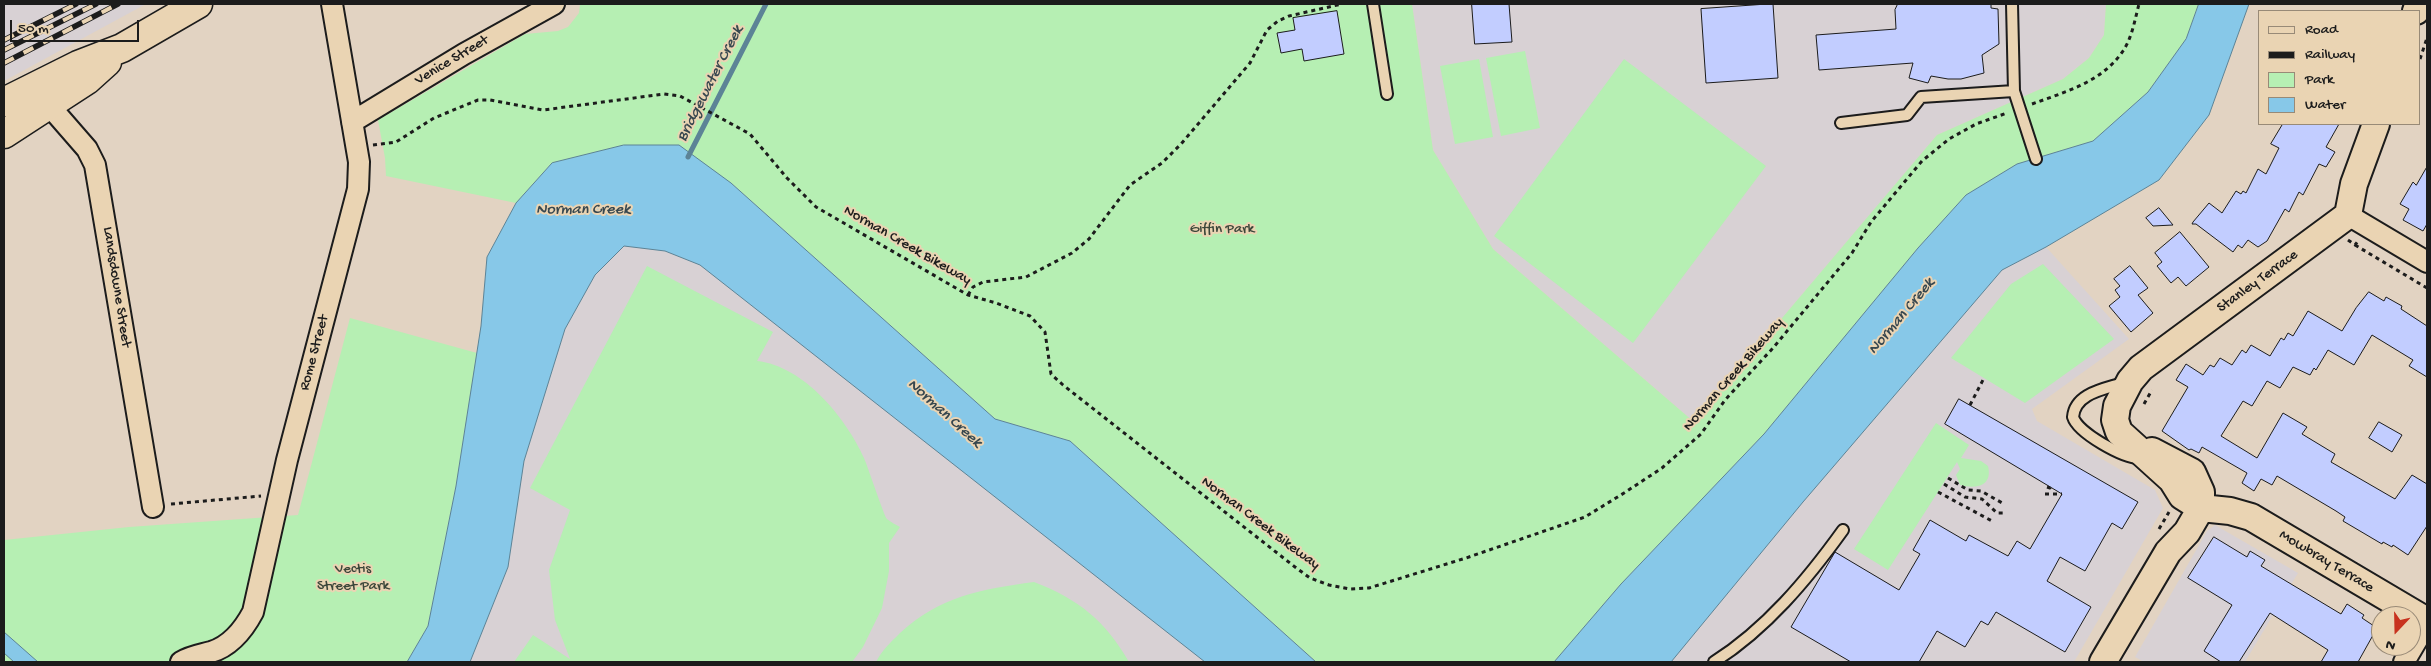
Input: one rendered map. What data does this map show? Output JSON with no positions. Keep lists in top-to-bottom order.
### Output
{
  "streets": {
    "street": [
      "Venice Street",
      "Stanley Terrace",
      "Landsdowne Street",
      "Rome Street",
      "Mowbray Terrace"
    ],
    "path": ["Norman Creek Bikeway"]
  },
  "crossings": [
    ["Venice Street", "Rome Street"],
    ["Norman Creek Bikeway", "Rome Street"]
  ],
  "water": ["Bridgewater Creek", "Norman Creek"],
  "parks": ["Giffin Park", "Vectis Street Park"],
  "legend": [
    "Road",
    "Railway",
    "Park",
    "Water"
  ],
  "scale_bar": "50 m",
  "north": "bottom"
}
